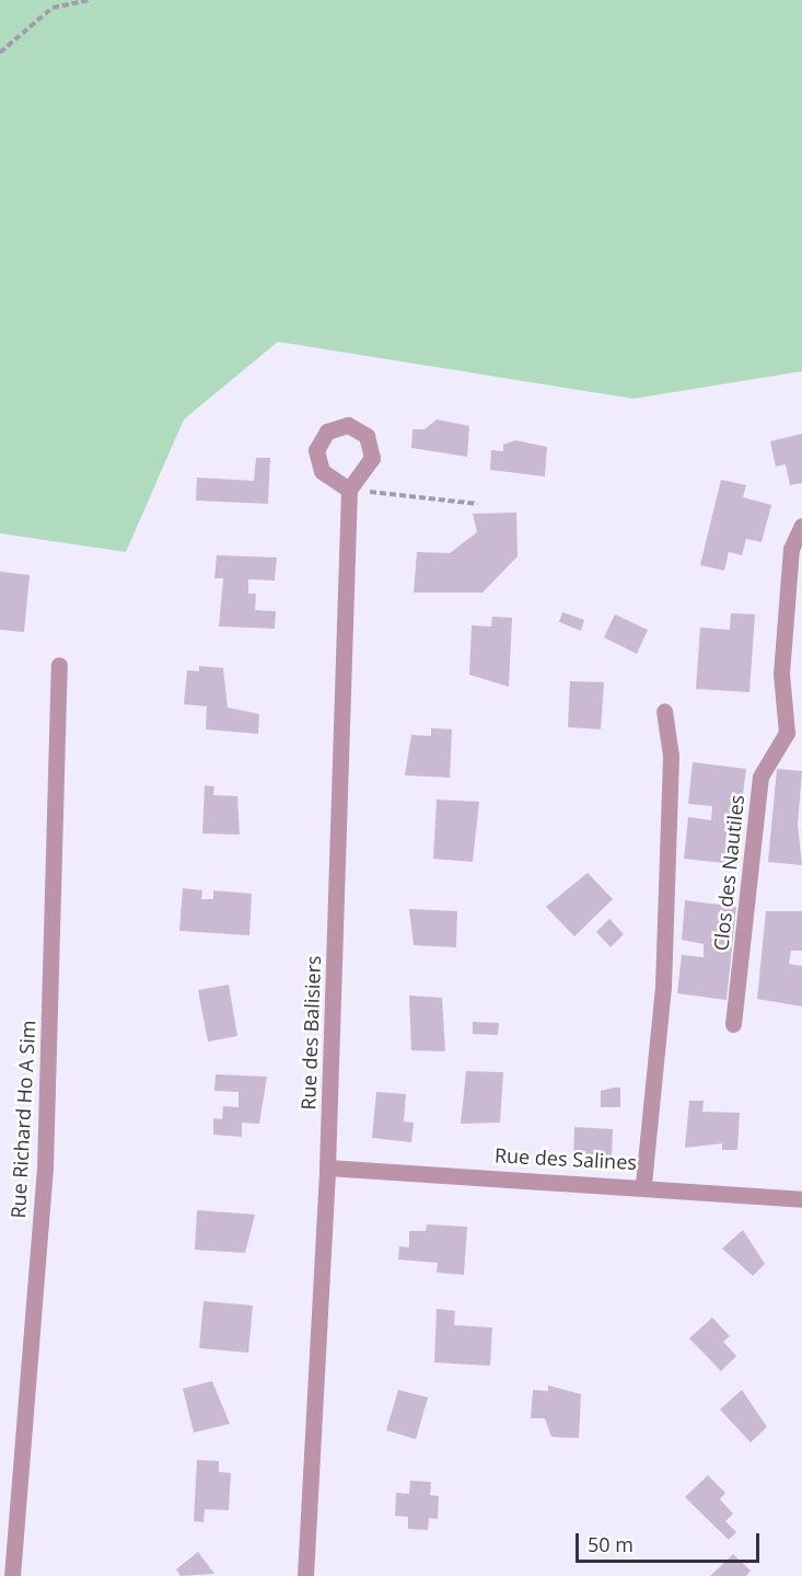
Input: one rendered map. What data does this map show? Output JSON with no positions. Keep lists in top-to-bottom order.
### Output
{
  "streets": {
    "street": [
      "Clos des Nautiles",
      "Rue des Balisiers",
      "Rue Richard Ho A Sim",
      "Rue des Salines"
    ]
  },
  "crossings": [
    ["Rue des Balisiers", "Rue des Salines"]
  ],
  "scale_bar": "50 m"
}
